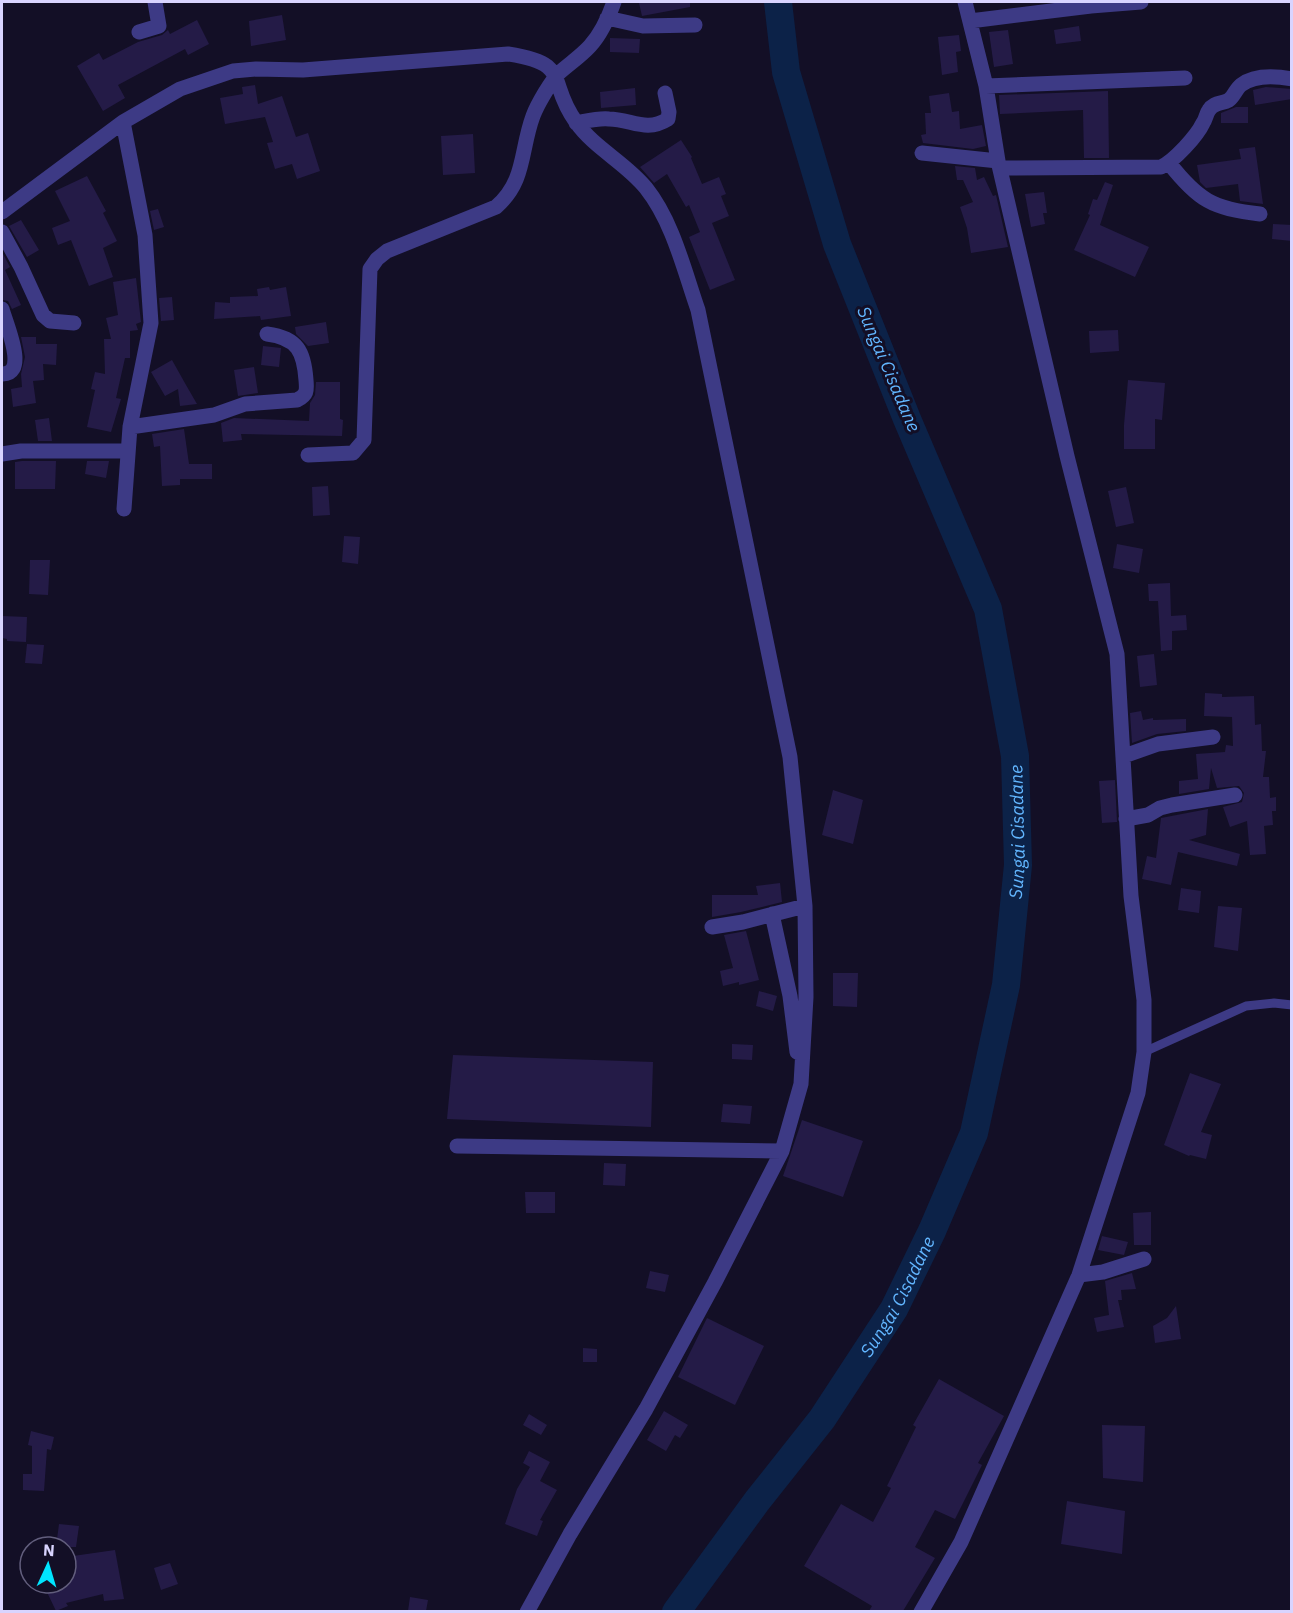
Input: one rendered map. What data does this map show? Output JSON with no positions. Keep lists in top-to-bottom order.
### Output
{
  "water": ["Sungai Cisadane"],
  "north": "top"
}
